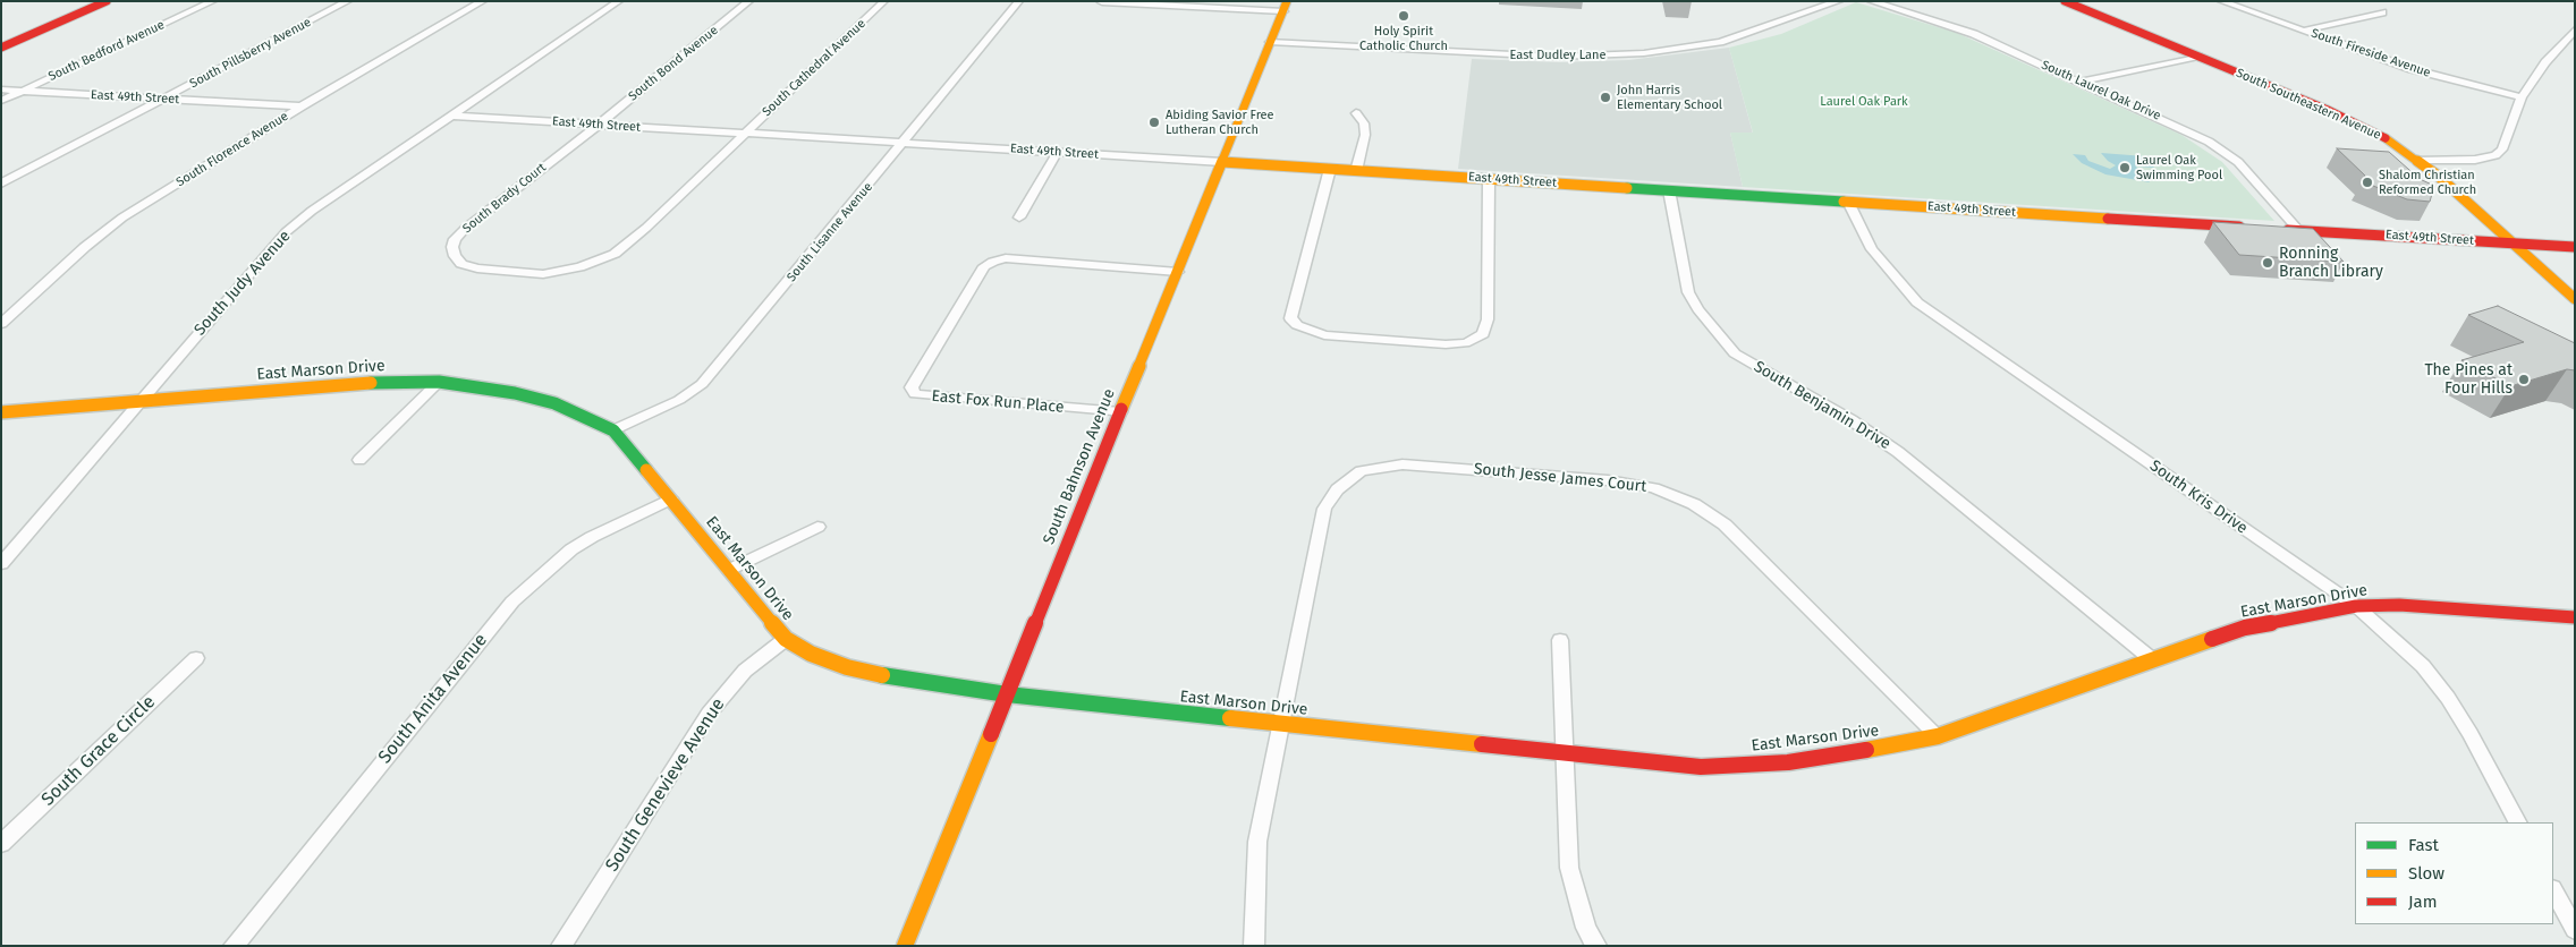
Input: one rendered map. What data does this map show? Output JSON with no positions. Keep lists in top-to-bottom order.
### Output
{
  "streets": {
    "street": [
      "South Bedford Avenue",
      "South Pillsberry Avenue",
      "South Fireside Avenue",
      "East Dudley Lane",
      "South Bond Avenue",
      "South Cathedral Avenue",
      "South Laurel Oak Drive",
      "East 49th Street",
      "South Southeastern Avenue",
      "South Florence Avenue",
      "South Brady Court",
      "South Lisanne Avenue",
      "South Judy Avenue",
      "East Marson Drive",
      "East Fox Run Place",
      "South Benjamin Drive",
      "South Bahnson Avenue",
      "South Jesse James Court",
      "South Kris Drive",
      "South Anita Avenue",
      "South Grace Circle",
      "South Genevieve Avenue"
    ]
  },
  "crossings": [
    ["South Bedford Avenue", "East 49th Street"],
    ["South Pillsberry Avenue", "East 49th Street"],
    ["East Dudley Lane", "South Bahnson Avenue"],
    ["South Bond Avenue", "East 49th Street"],
    ["South Bond Avenue", "South Brady Court"],
    ["South Cathedral Avenue", "East 49th Street"],
    ["South Cathedral Avenue", "South Brady Court"],
    ["South Laurel Oak Drive", "East 49th Street"],
    ["East 49th Street", "South Southeastern Avenue"],
    ["East 49th Street", "South Florence Avenue"],
    ["East 49th Street", "South Brady Court"],
    ["East 49th Street", "South Lisanne Avenue"],
    ["East 49th Street", "South Judy Avenue"],
    ["East 49th Street", "South Benjamin Drive"],
    ["East 49th Street", "South Bahnson Avenue"],
    ["East 49th Street", "South Kris Drive"],
    ["South Lisanne Avenue", "East Marson Drive"],
    ["South Judy Avenue", "East Marson Drive"],
    ["East Marson Drive", "South Benjamin Drive"],
    ["East Marson Drive", "South Bahnson Avenue"],
    ["East Marson Drive", "South Jesse James Court"],
    ["East Marson Drive", "South Kris Drive"],
    ["East Marson Drive", "South Anita Avenue"],
    ["East Marson Drive", "South Genevieve Avenue"],
    ["East Fox Run Place", "South Bahnson Avenue"]
  ],
  "parks": ["Laurel Oak Park"],
  "places": [
    "Holy Spirit Catholic Church",
    "John Harris Elementary School",
    "Abiding Savior Free Lutheran Church",
    "Laurel Oak Swimming Pool",
    "Shalom Christian Reformed Church",
    "Ronning Branch Library",
    "The Pines at Four Hills"
  ],
  "legend": ["Fast", "Slow", "Jam"]
}
